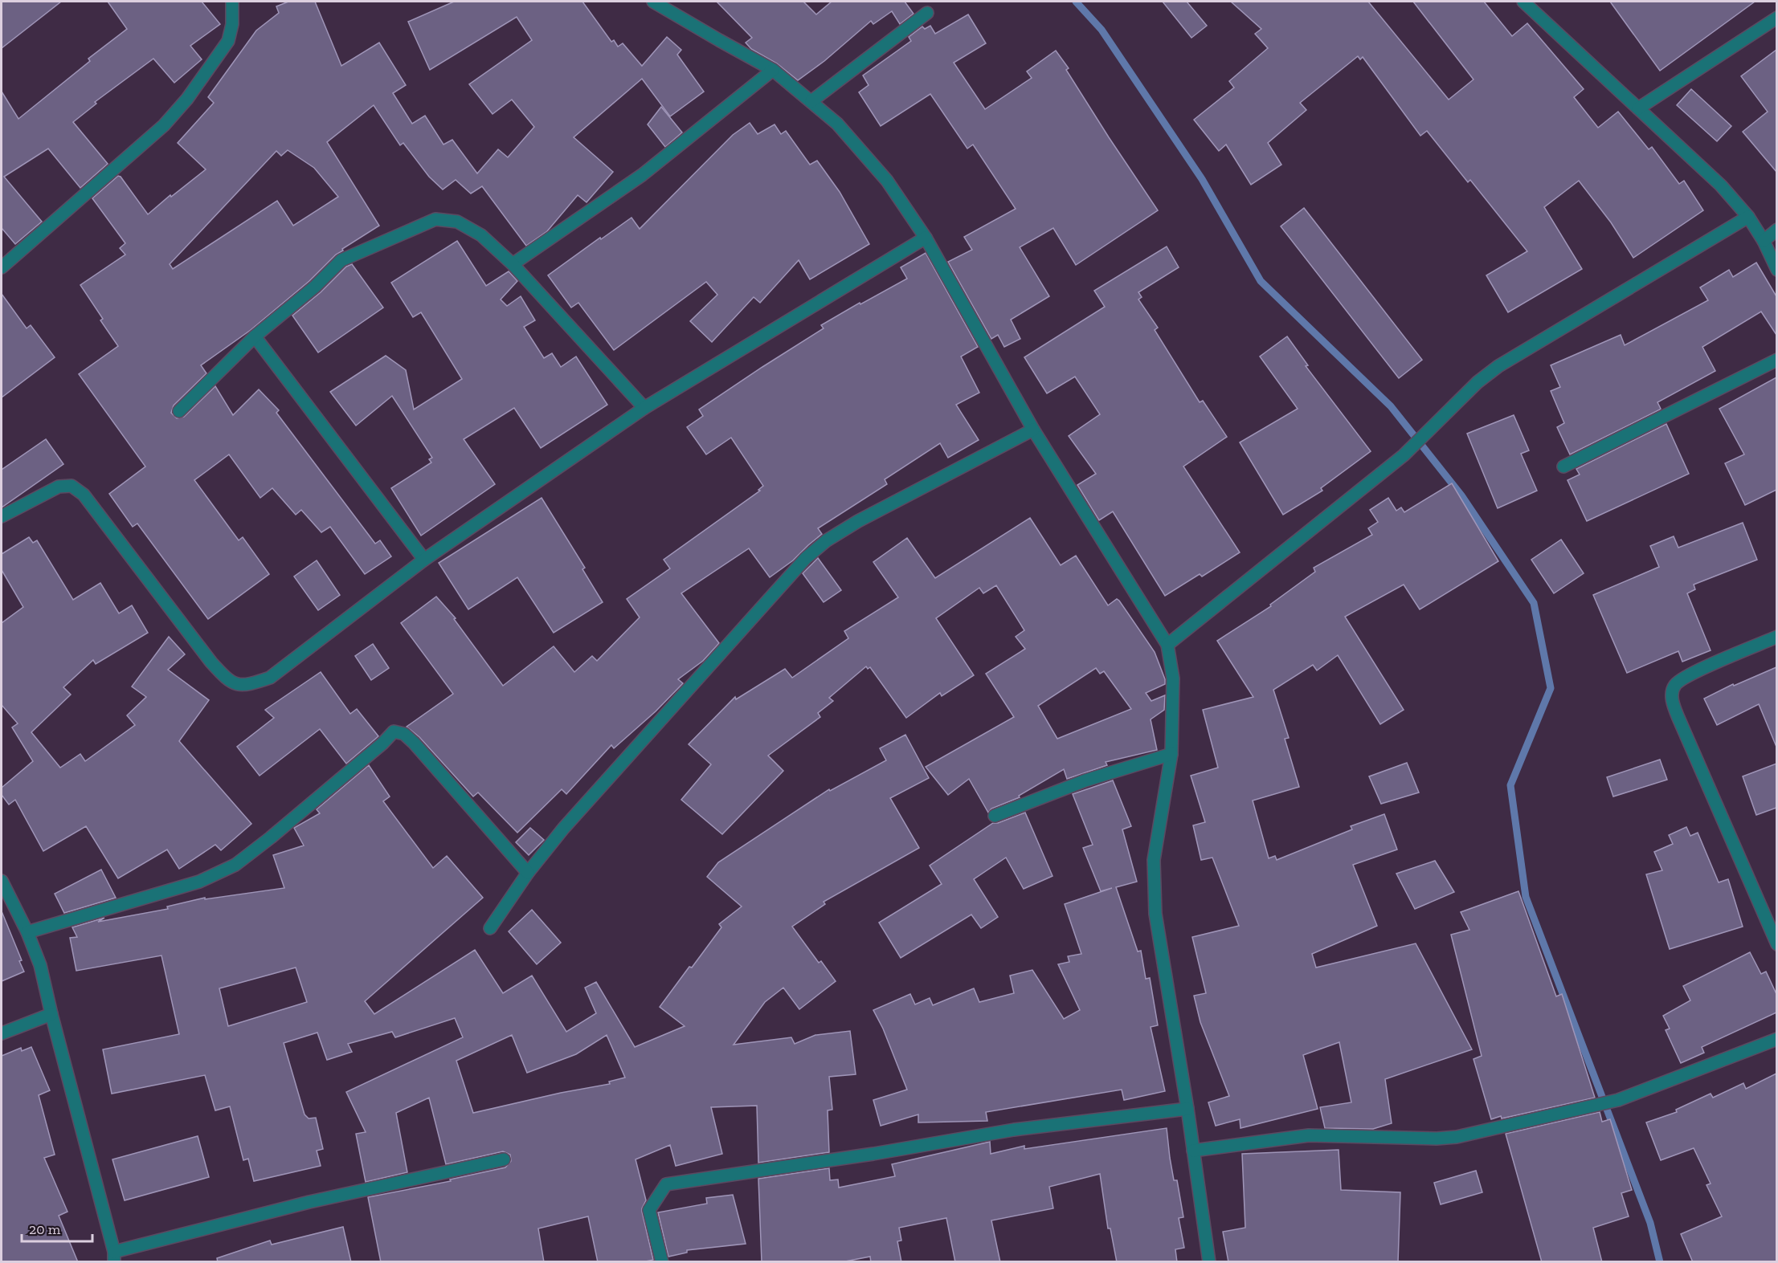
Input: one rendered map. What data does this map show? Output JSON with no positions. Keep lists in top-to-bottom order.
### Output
{
  "scale_bar": "20 m"
}
